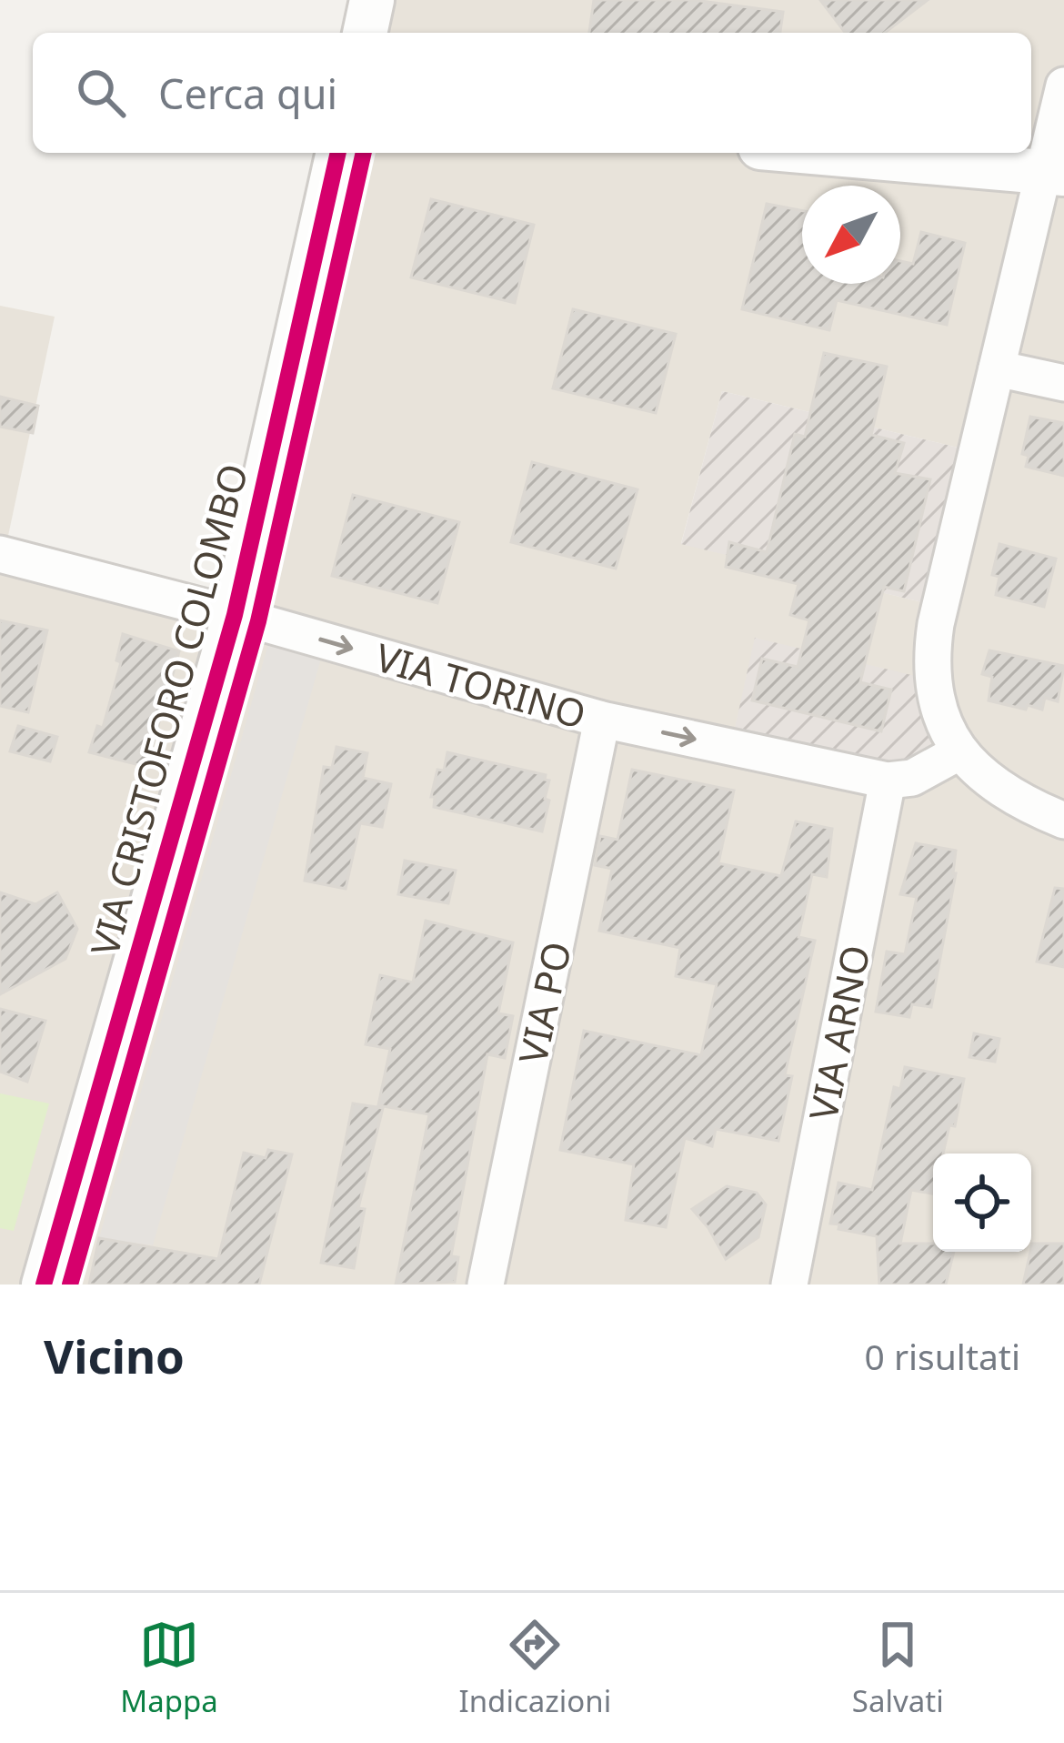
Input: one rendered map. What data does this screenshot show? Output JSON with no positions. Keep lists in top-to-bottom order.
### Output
{
  "streets": {
    "street": [
      "VIA TORINO",
      "VIA CRISTOFORO COLOMBO",
      "VIA PO",
      "VIA ARNO"
    ]
  },
  "crossings": [
    ["VIA TORINO", "VIA CRISTOFORO COLOMBO"],
    ["VIA TORINO", "VIA PO"],
    ["VIA TORINO", "VIA ARNO"]
  ],
  "one_way": ["VIA TORINO"],
  "north": "bottom left",
  "page": {
    "search": "Cerca qui",
    "heading": ["Vicino", "0 risultati"],
    "nav": ["Mappa", "Indicazioni", "Salvati"]
  }
}
